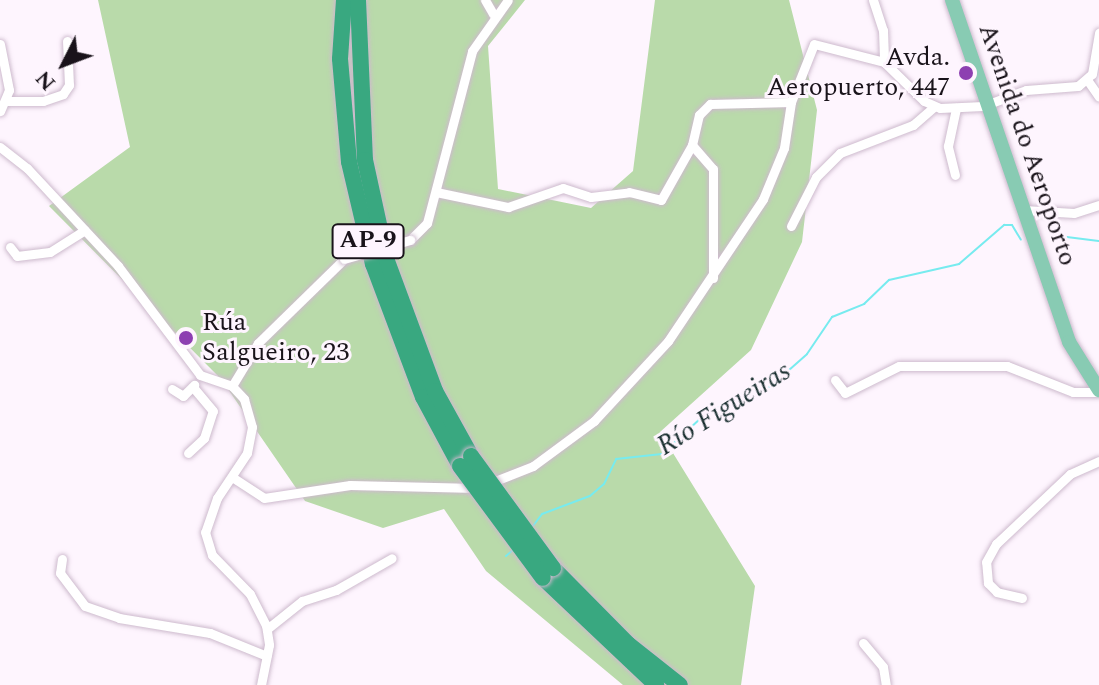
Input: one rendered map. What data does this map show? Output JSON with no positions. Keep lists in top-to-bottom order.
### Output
{
  "streets": {
    "highway": ["AP-9"],
    "main road": ["Avenida do Aeroporto"]
  },
  "water": ["Río Figueiras"],
  "places": ["Avda. Aeropuerto, 447", "Rúa Salgueiro, 23"],
  "north": "bottom left"
}
